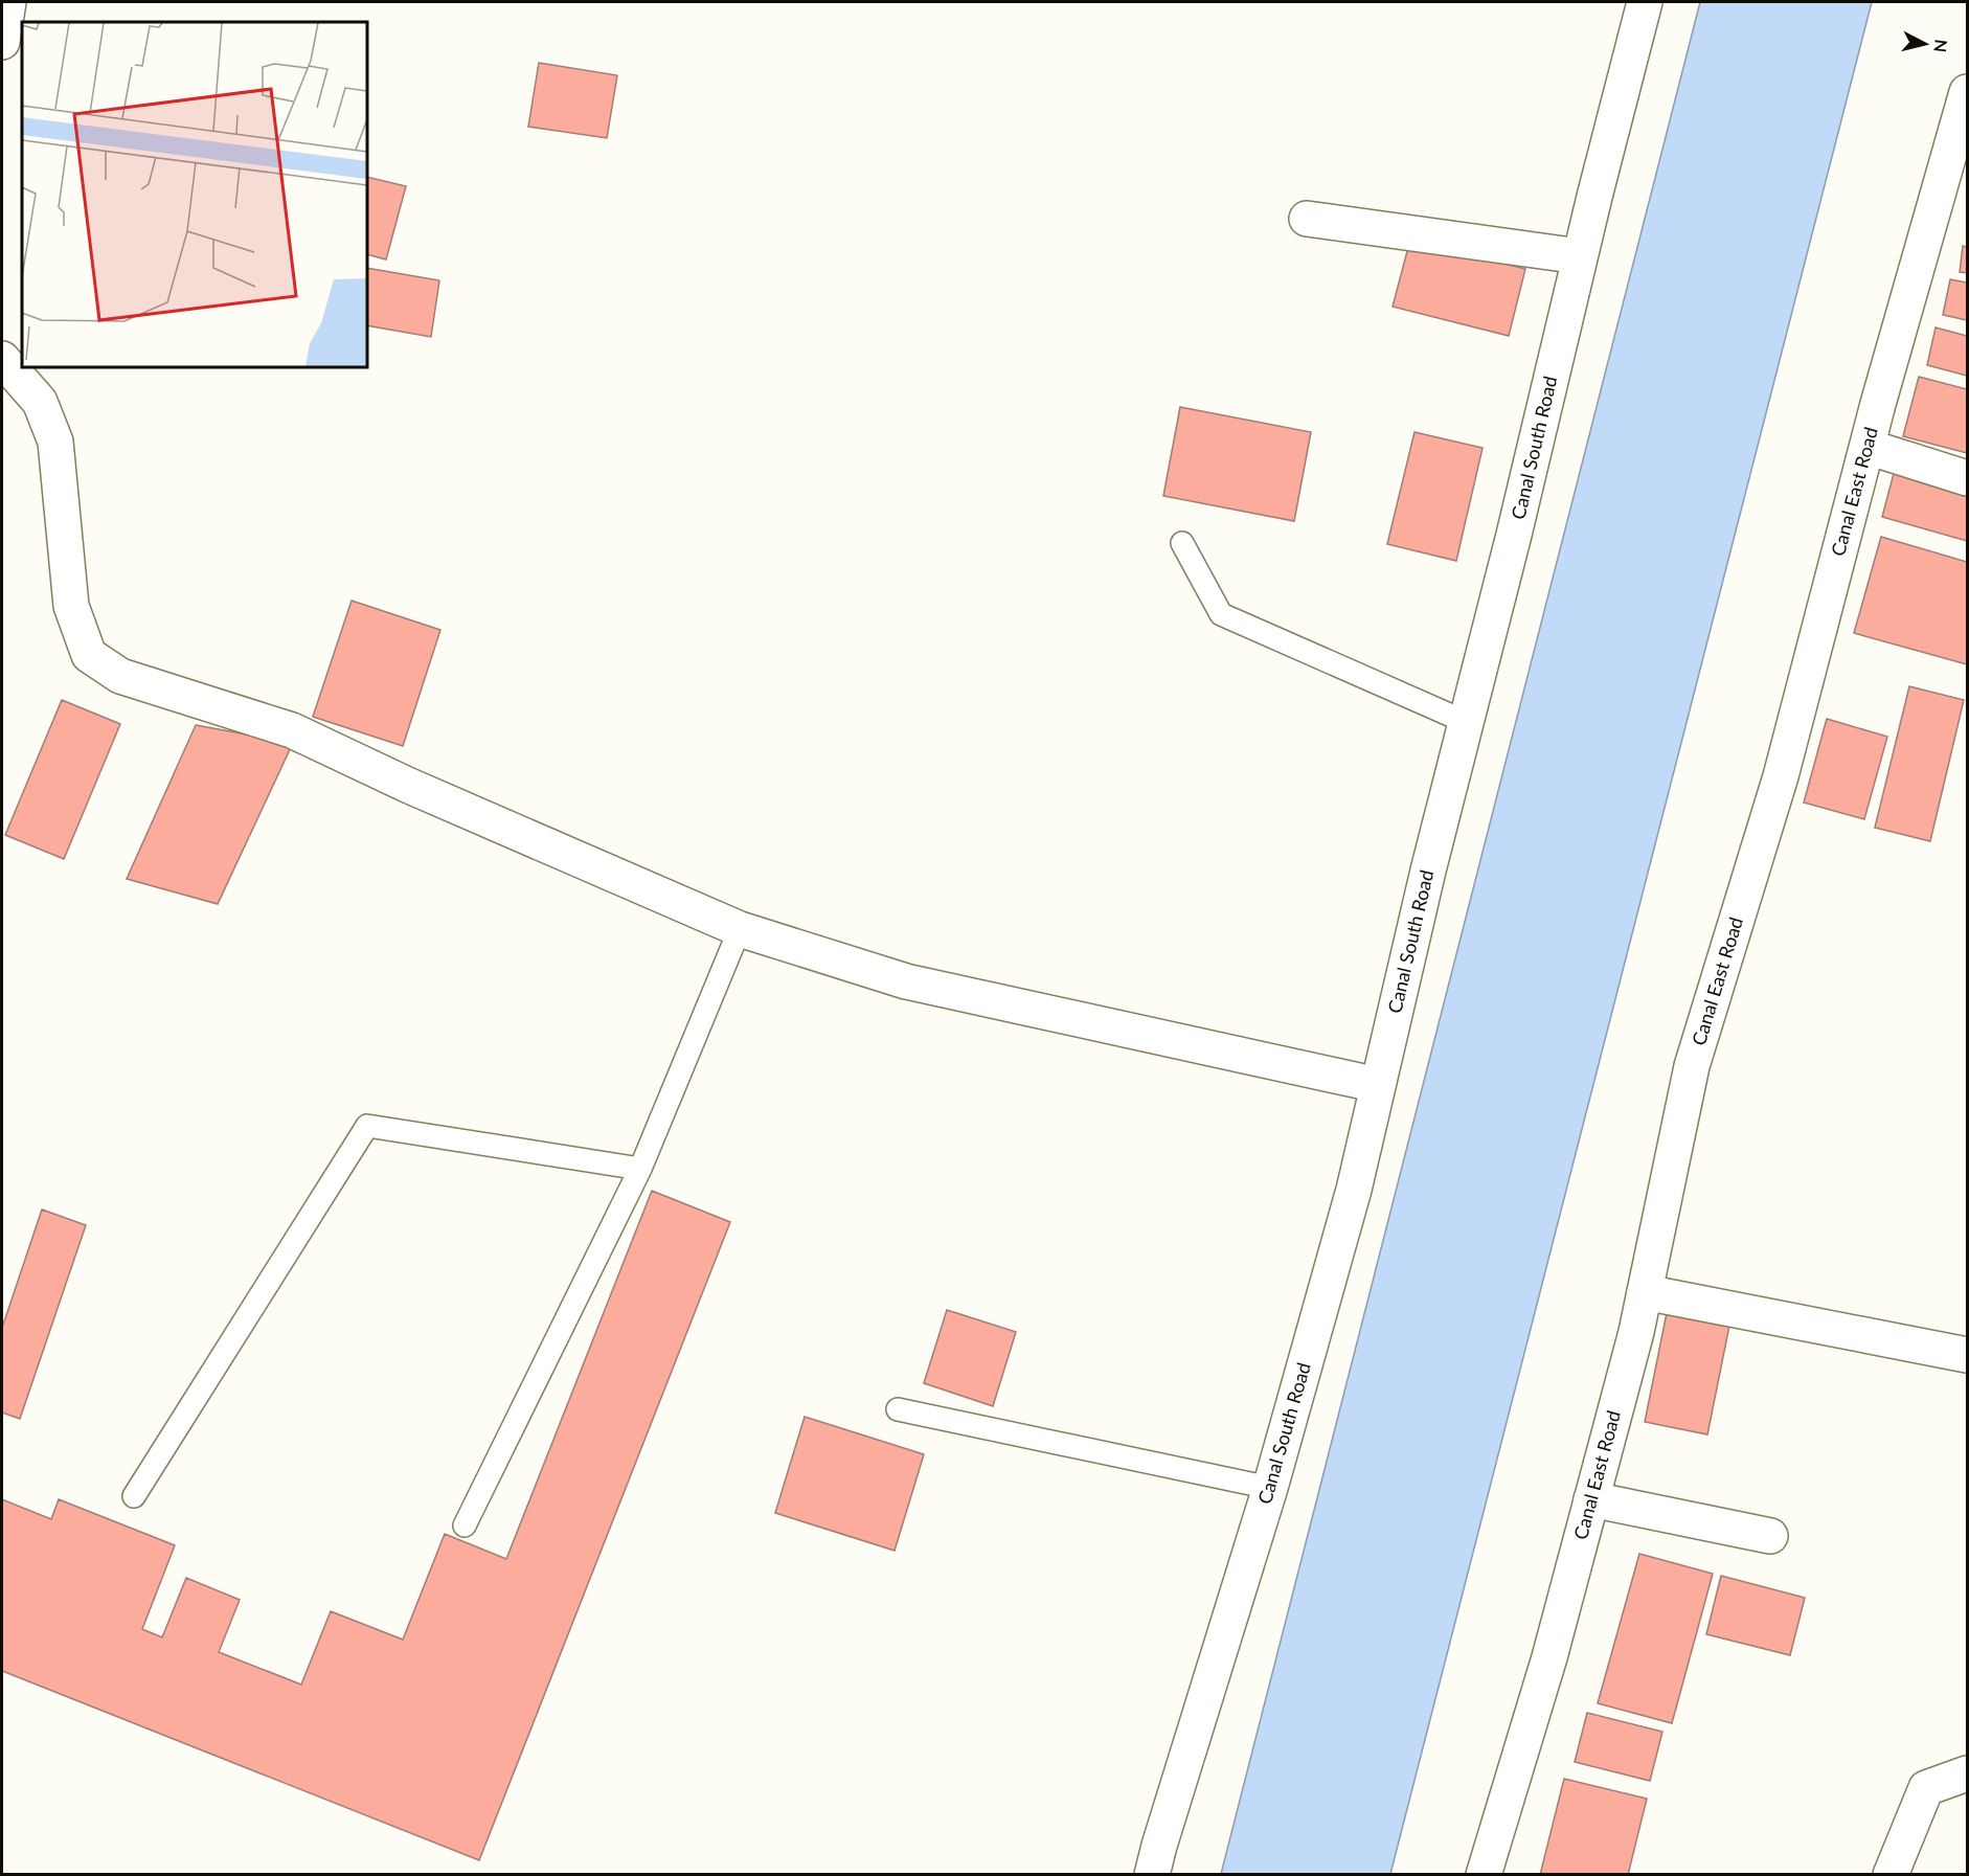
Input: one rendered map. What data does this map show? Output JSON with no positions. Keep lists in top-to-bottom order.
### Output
{
  "streets": {
    "street": ["Canal South Road", "Canal East Road"]
  },
  "north": "right"
}
